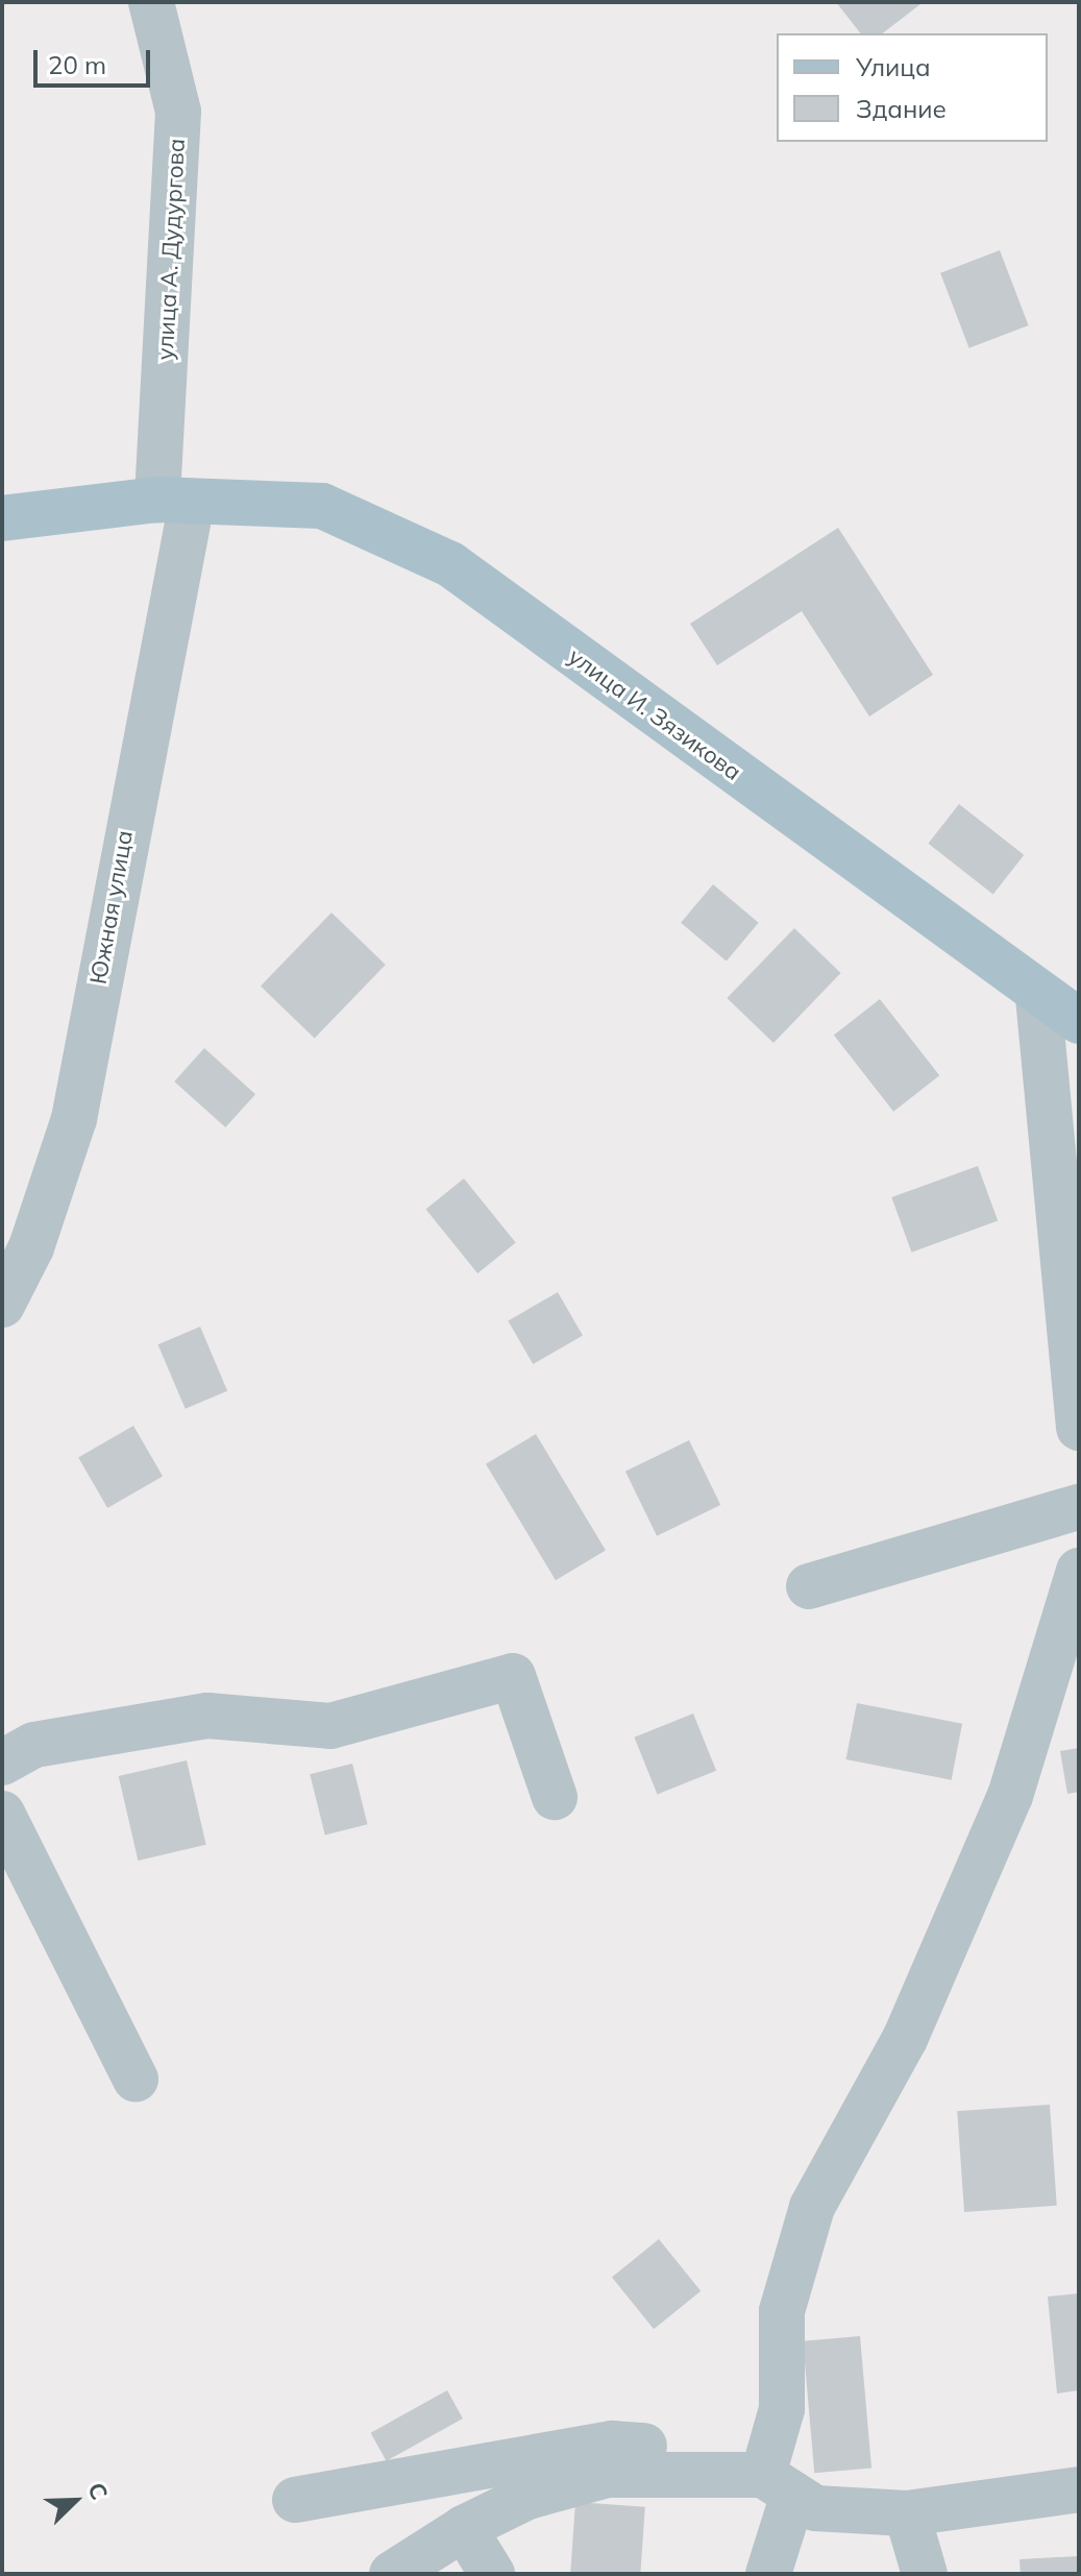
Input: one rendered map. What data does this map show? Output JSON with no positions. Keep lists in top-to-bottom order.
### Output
{
  "streets": {
    "main road": ["улица И. Зязикова"],
    "street": ["улица А. Дудургова", "Южная улица"]
  },
  "crossings": [
    ["улица А. Дудургова", "улица И. Зязикова"],
    ["улица А. Дудургова", "Южная улица"],
    ["улица И. Зязикова", "Южная улица"]
  ],
  "legend": ["Улица", "Здание"],
  "scale_bar": "20 m",
  "north": "top right"
}
